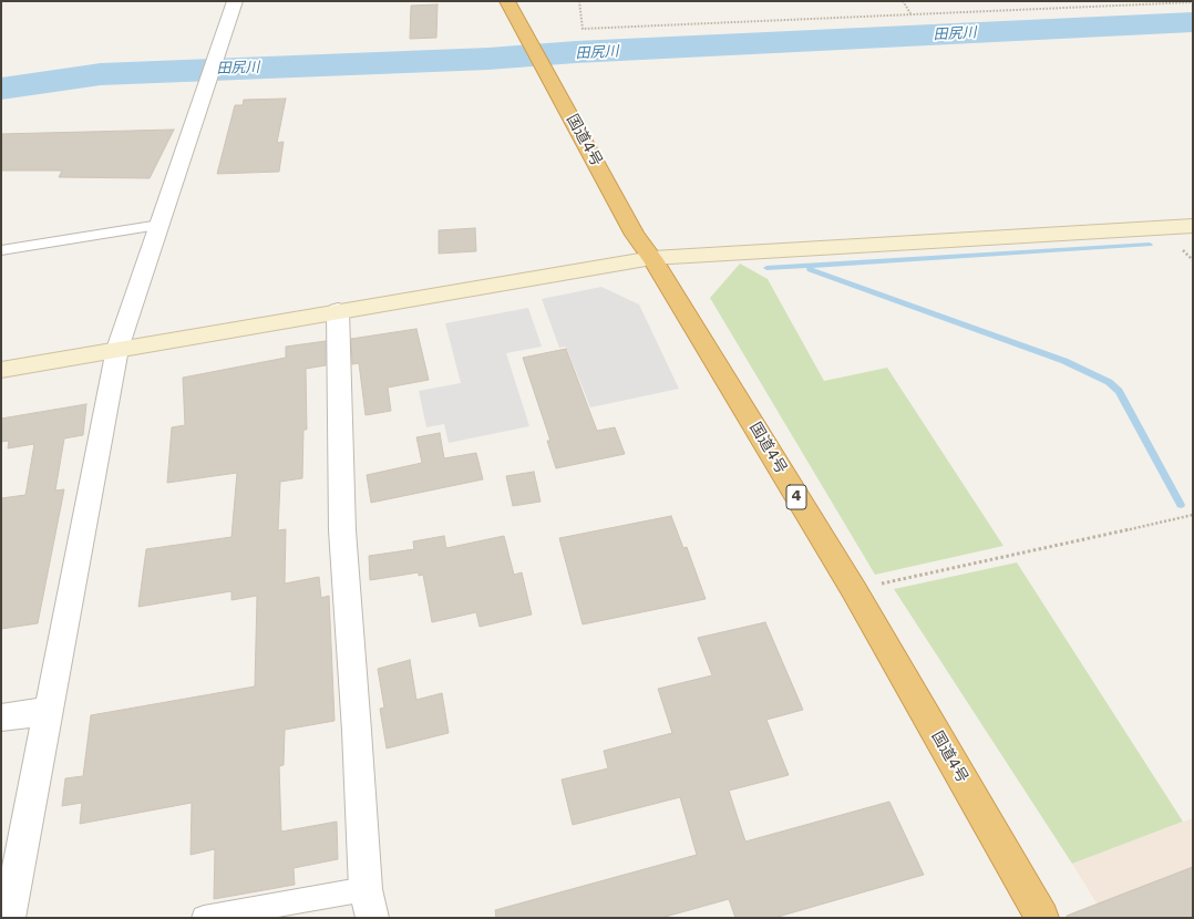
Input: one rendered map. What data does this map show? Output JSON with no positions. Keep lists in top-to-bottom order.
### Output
{
  "streets": {
    "highway": ["国道4号", "4"]
  },
  "water": ["田尻川"]
}
